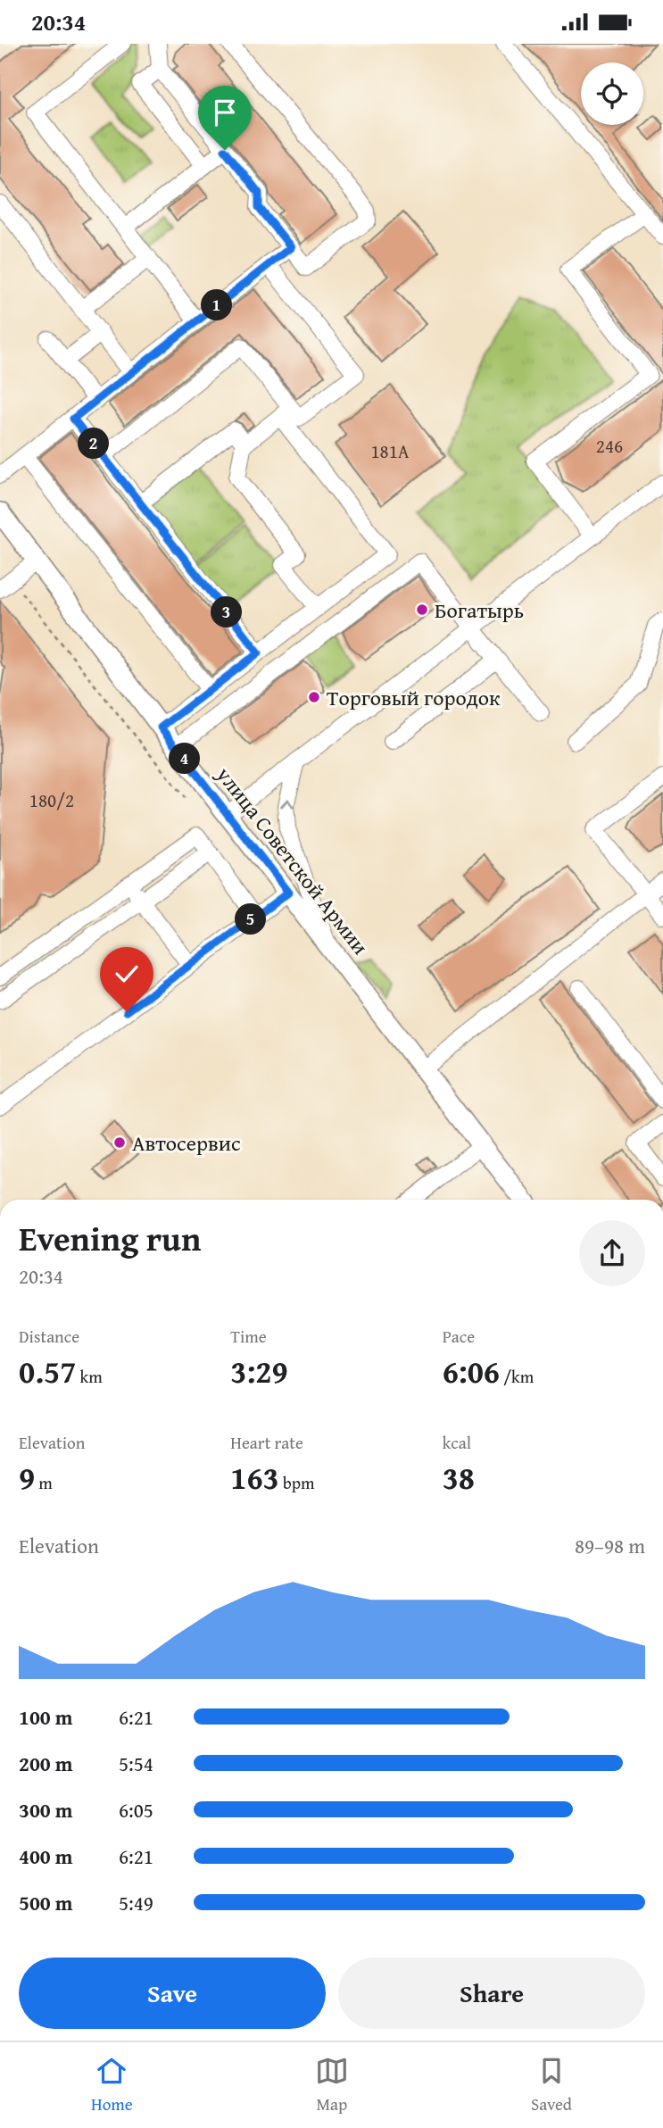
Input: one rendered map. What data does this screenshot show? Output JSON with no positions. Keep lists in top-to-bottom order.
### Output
{
  "streets": {
    "main road": ["улица Советской Армии"]
  },
  "places": ["Богатырь", "Торговый городок", "Автосервис"],
  "house_numbers": ["246", "181А", "180/2"],
  "page": {
    "status": "20:34",
    "pins": [
      "1",
      "2",
      "3",
      "4",
      "5"
    ],
    "heading": ["Evening run", "20:34"],
    "stats": [
      ["Distance", "0.57 km"],
      ["Time", "3:29"],
      ["Pace", "6:06 /km"],
      ["Elevation", "9 m"],
      ["Heart rate", "163 bpm"],
      ["kcal", "38"]
    ],
    "chart": ["Elevation", "89–98 m"],
    "list": [
      {
        "name": "100 m",
        "note": "6:21"
      },
      {
        "name": "200 m",
        "note": "5:54"
      },
      {
        "name": "300 m",
        "note": "6:05"
      },
      {
        "name": "400 m",
        "note": "6:21"
      },
      {
        "name": "500 m",
        "note": "5:49"
      }
    ],
    "buttons": ["Save", "Share"],
    "tabs": ["Home", "Map", "Saved"]
  }
}
